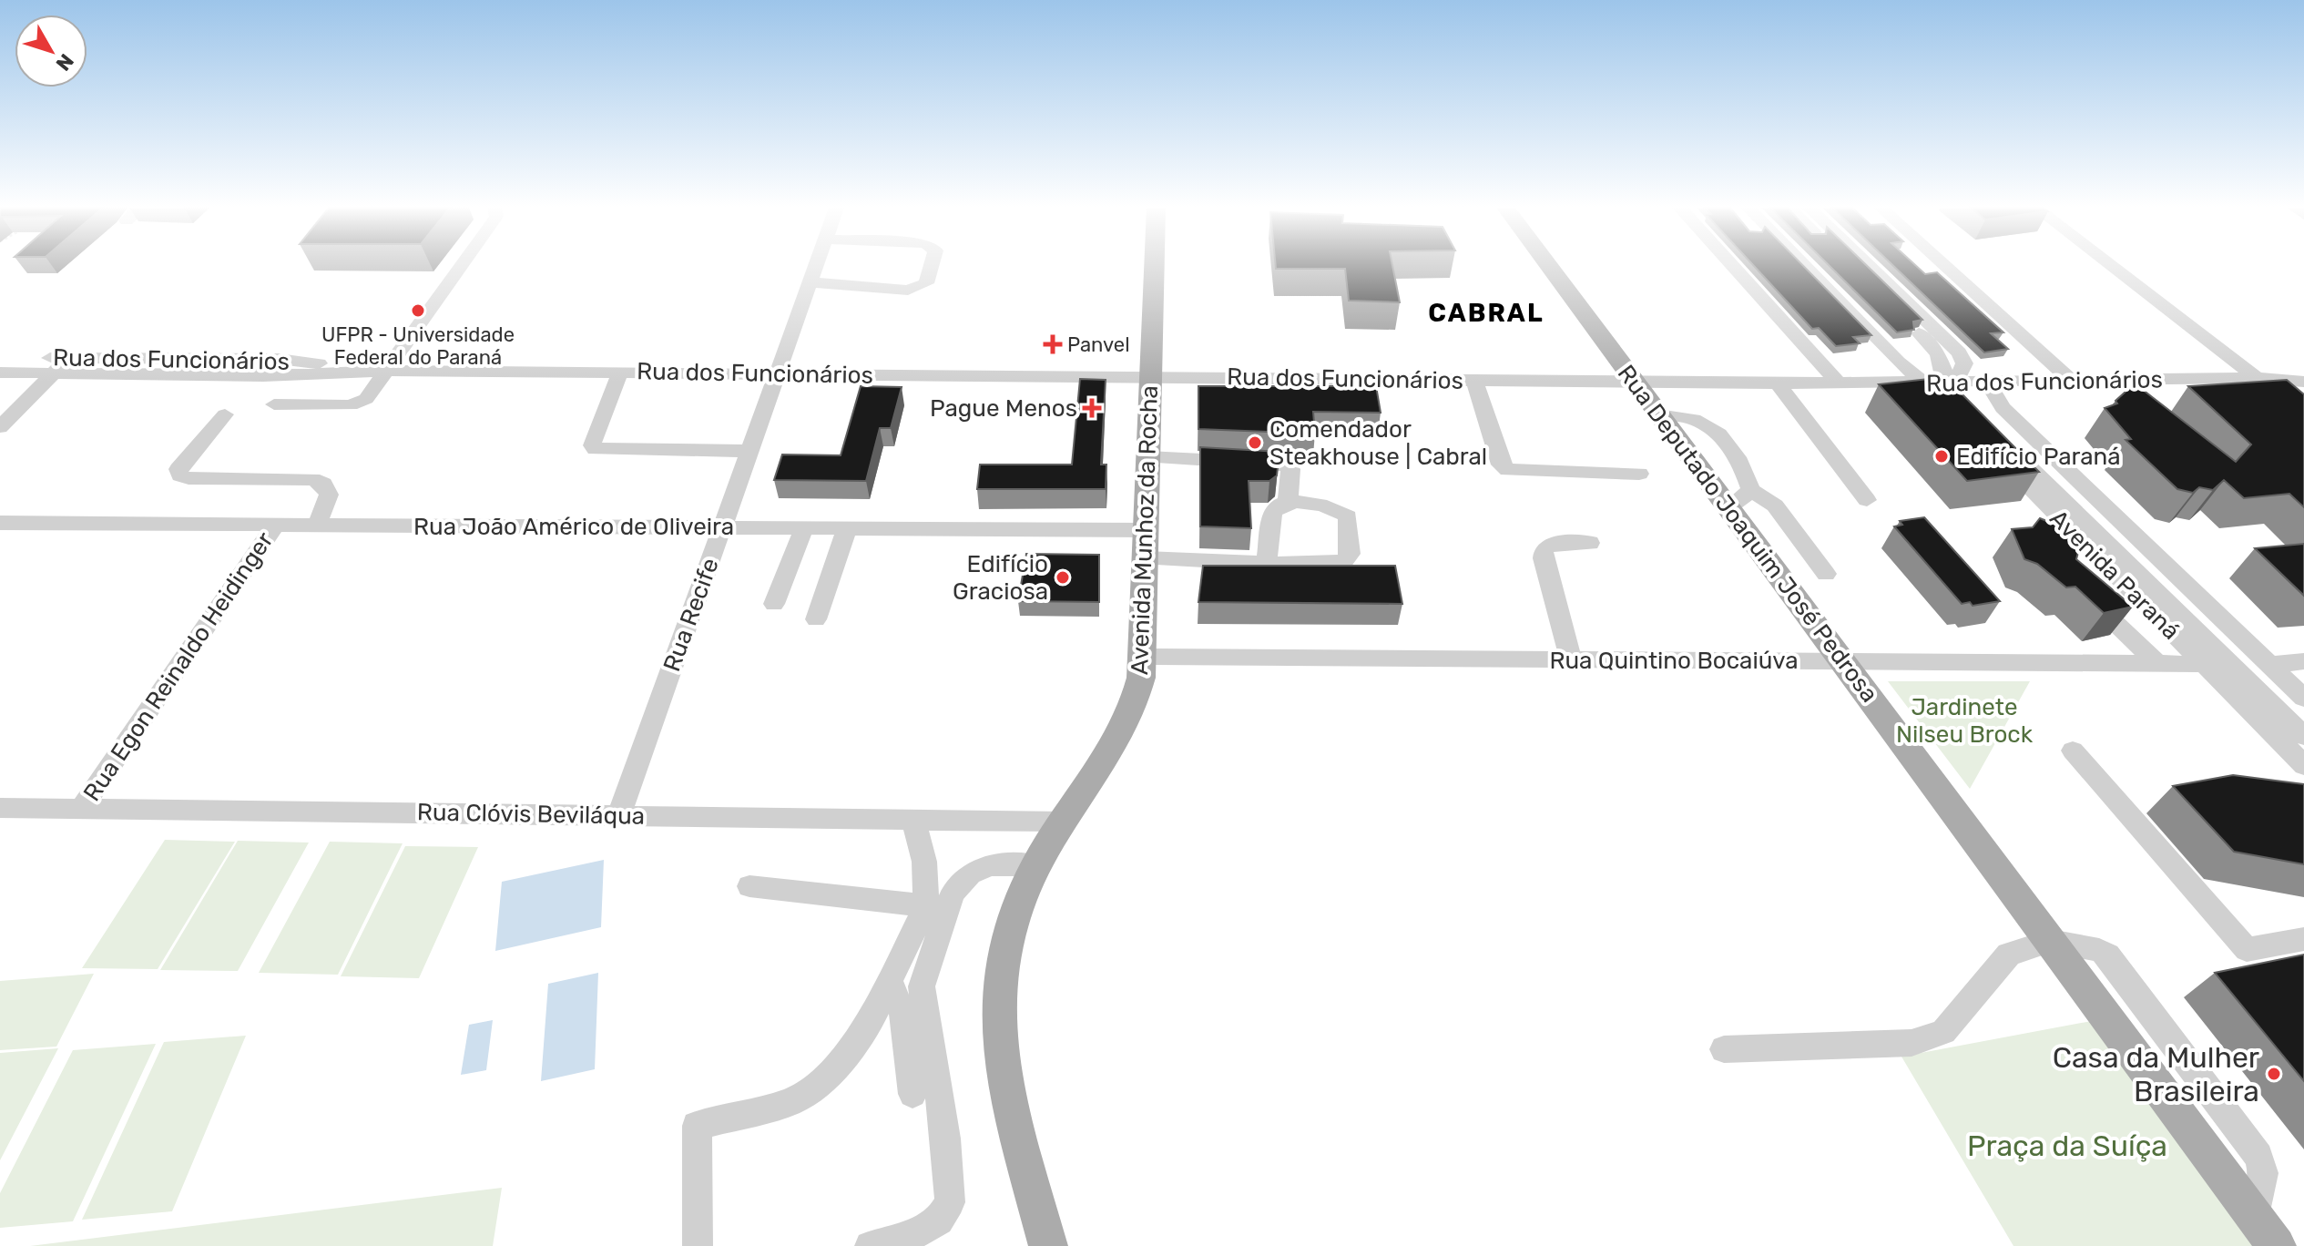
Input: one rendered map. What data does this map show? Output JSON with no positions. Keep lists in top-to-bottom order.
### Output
{
  "streets": {
    "main road": ["Avenida Munhoz da Rocha", "Rua Deputado Joaquim José Pedrosa"],
    "street": [
      "Rua dos Funcionários",
      "Rua João Américo de Oliveira",
      "Avenida Paraná",
      "Rua Recife",
      "Rua Quintino Bocaiúva",
      "Rua Egon Reinaldo Heidinger",
      "Rua Clóvis Beviláqua"
    ]
  },
  "crossings": [
    ["Rua dos Funcionários", "Avenida Munhoz da Rocha"],
    ["Rua dos Funcionários", "Rua Deputado Joaquim José Pedrosa"],
    ["Rua dos Funcionários", "Avenida Paraná"],
    ["Rua dos Funcionários", "Rua Recife"],
    ["Rua João Américo de Oliveira", "Avenida Munhoz da Rocha"],
    ["Rua João Américo de Oliveira", "Rua Recife"],
    ["Rua João Américo de Oliveira", "Rua Egon Reinaldo Heidinger"],
    ["Avenida Munhoz da Rocha", "Rua Quintino Bocaiúva"],
    ["Avenida Munhoz da Rocha", "Rua Clóvis Beviláqua"],
    ["Rua Deputado Joaquim José Pedrosa", "Rua Quintino Bocaiúva"],
    ["Avenida Paraná", "Rua Quintino Bocaiúva"],
    ["Rua Recife", "Rua Clóvis Beviláqua"],
    ["Rua Egon Reinaldo Heidinger", "Rua Clóvis Beviláqua"]
  ],
  "districts": ["CABRAL"],
  "parks": ["Jardinete Nilseu Brock", "Praça da Suíça"],
  "places": {
    "other": [
      "UFPR - Universidade Federal do Paraná",
      "Comendador Steakhouse | Cabral",
      "Edifício Paraná",
      "Edifício Graciosa",
      "Casa da Mulher Brasileira"
    ],
    "health": ["Panvel", "Pague Menos"]
  },
  "north": "bottom right"
}
